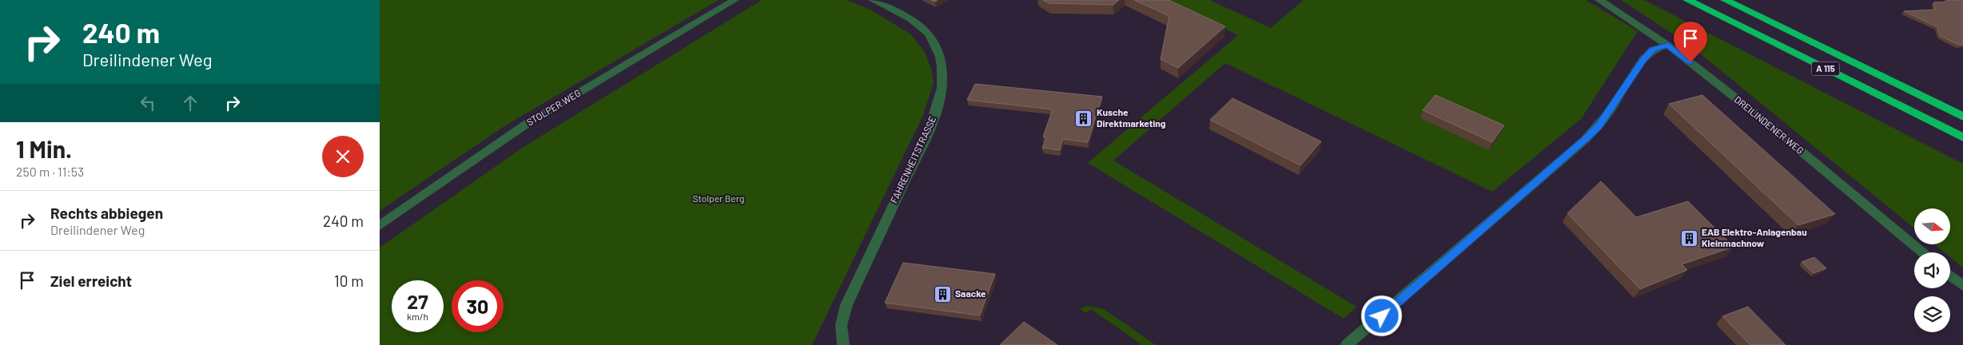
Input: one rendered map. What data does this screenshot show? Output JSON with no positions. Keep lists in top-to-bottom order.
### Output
{
  "streets": {
    "highway": ["A 115"],
    "street": ["STOLPER WEG", "DREILINDENER WEG", "FAHRENHEITSTRASSE"]
  },
  "parks": ["Stolper Berg"],
  "places": {
    "building": ["Kusche Direktmarketing", "EAB Elektro-Anlagenbau Kleinmachnow", "Saacke"]
  },
  "north": "right",
  "page": {
    "turn": ["240 m", "Dreilindener Weg"],
    "heading": ["1 Min.", "250 m · 11:53"],
    "list": [
      {
        "name": "Rechts abbiegen",
        "note": "Dreilindener Weg",
        "value": "240 m"
      },
      {
        "name": "Ziel erreicht",
        "value": "10 m"
      }
    ],
    "speed": "27 km/h",
    "limit": "30"
  }
}
